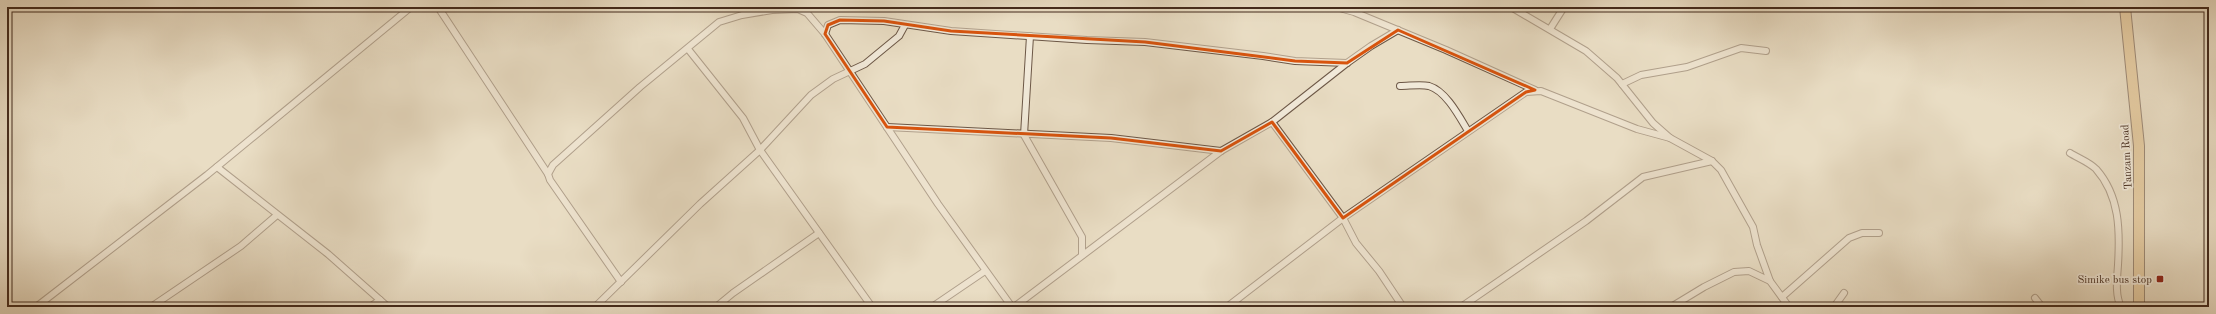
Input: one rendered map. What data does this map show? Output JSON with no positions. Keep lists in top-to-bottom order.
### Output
{
  "streets": {
    "highway": ["Tanzam Road"]
  },
  "places": {
    "transit": ["Simike bus stop"]
  }
}
